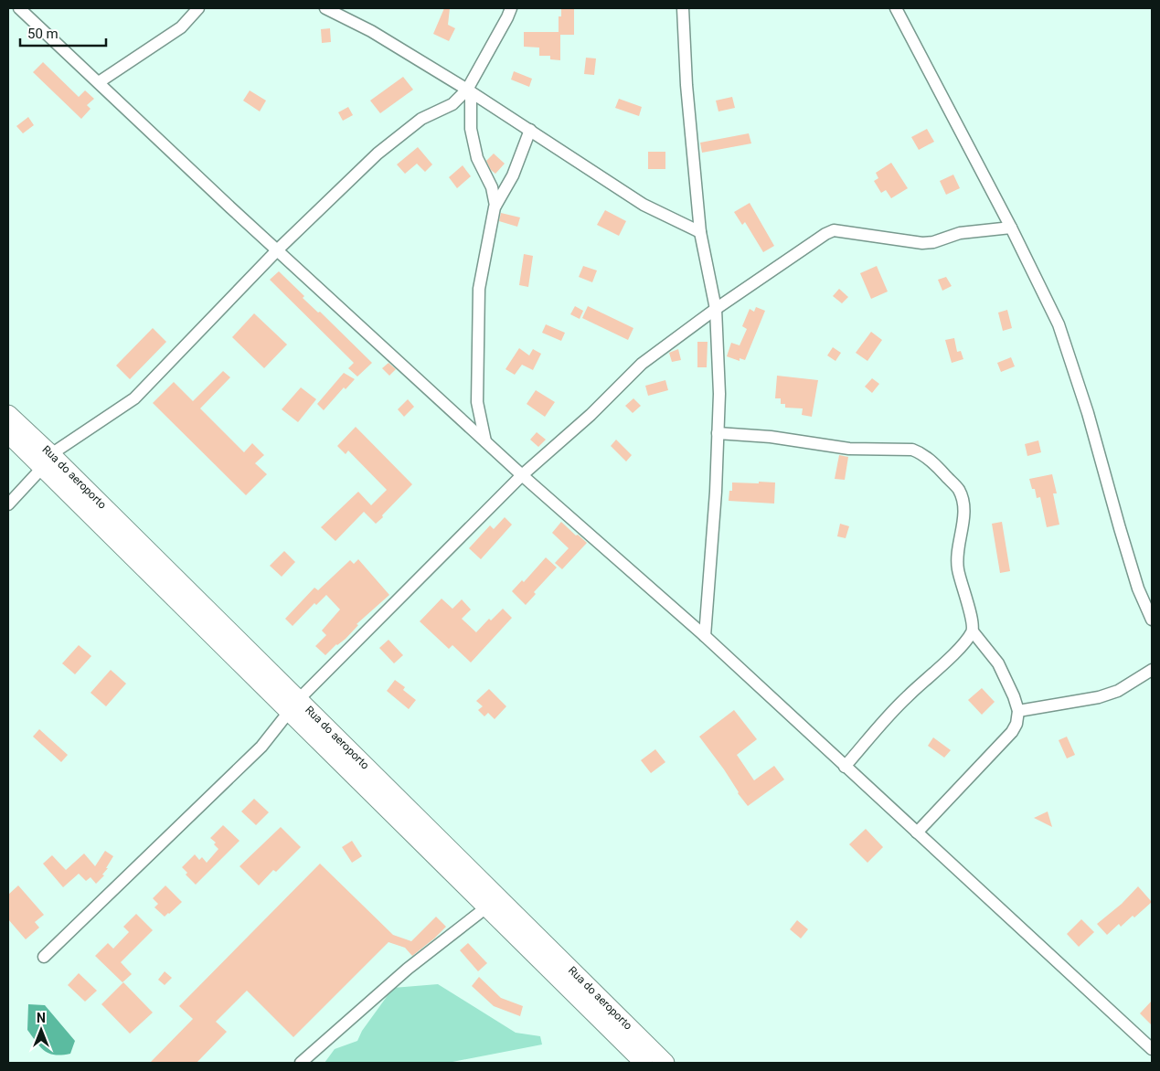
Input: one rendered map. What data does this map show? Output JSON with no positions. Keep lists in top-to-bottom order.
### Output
{
  "streets": {
    "main road": ["Rua do aeroporto"]
  },
  "scale_bar": "50 m",
  "north": "top"
}
